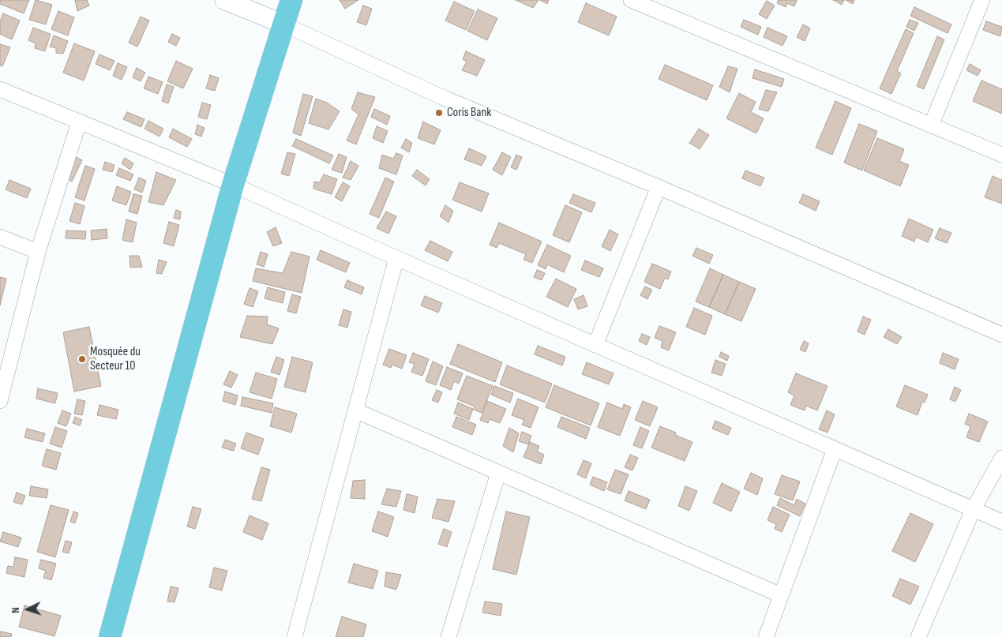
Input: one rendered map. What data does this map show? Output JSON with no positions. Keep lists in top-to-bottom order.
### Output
{
  "places": ["Coris Bank", "Mosquée du Secteur 10"],
  "north": "left"
}
